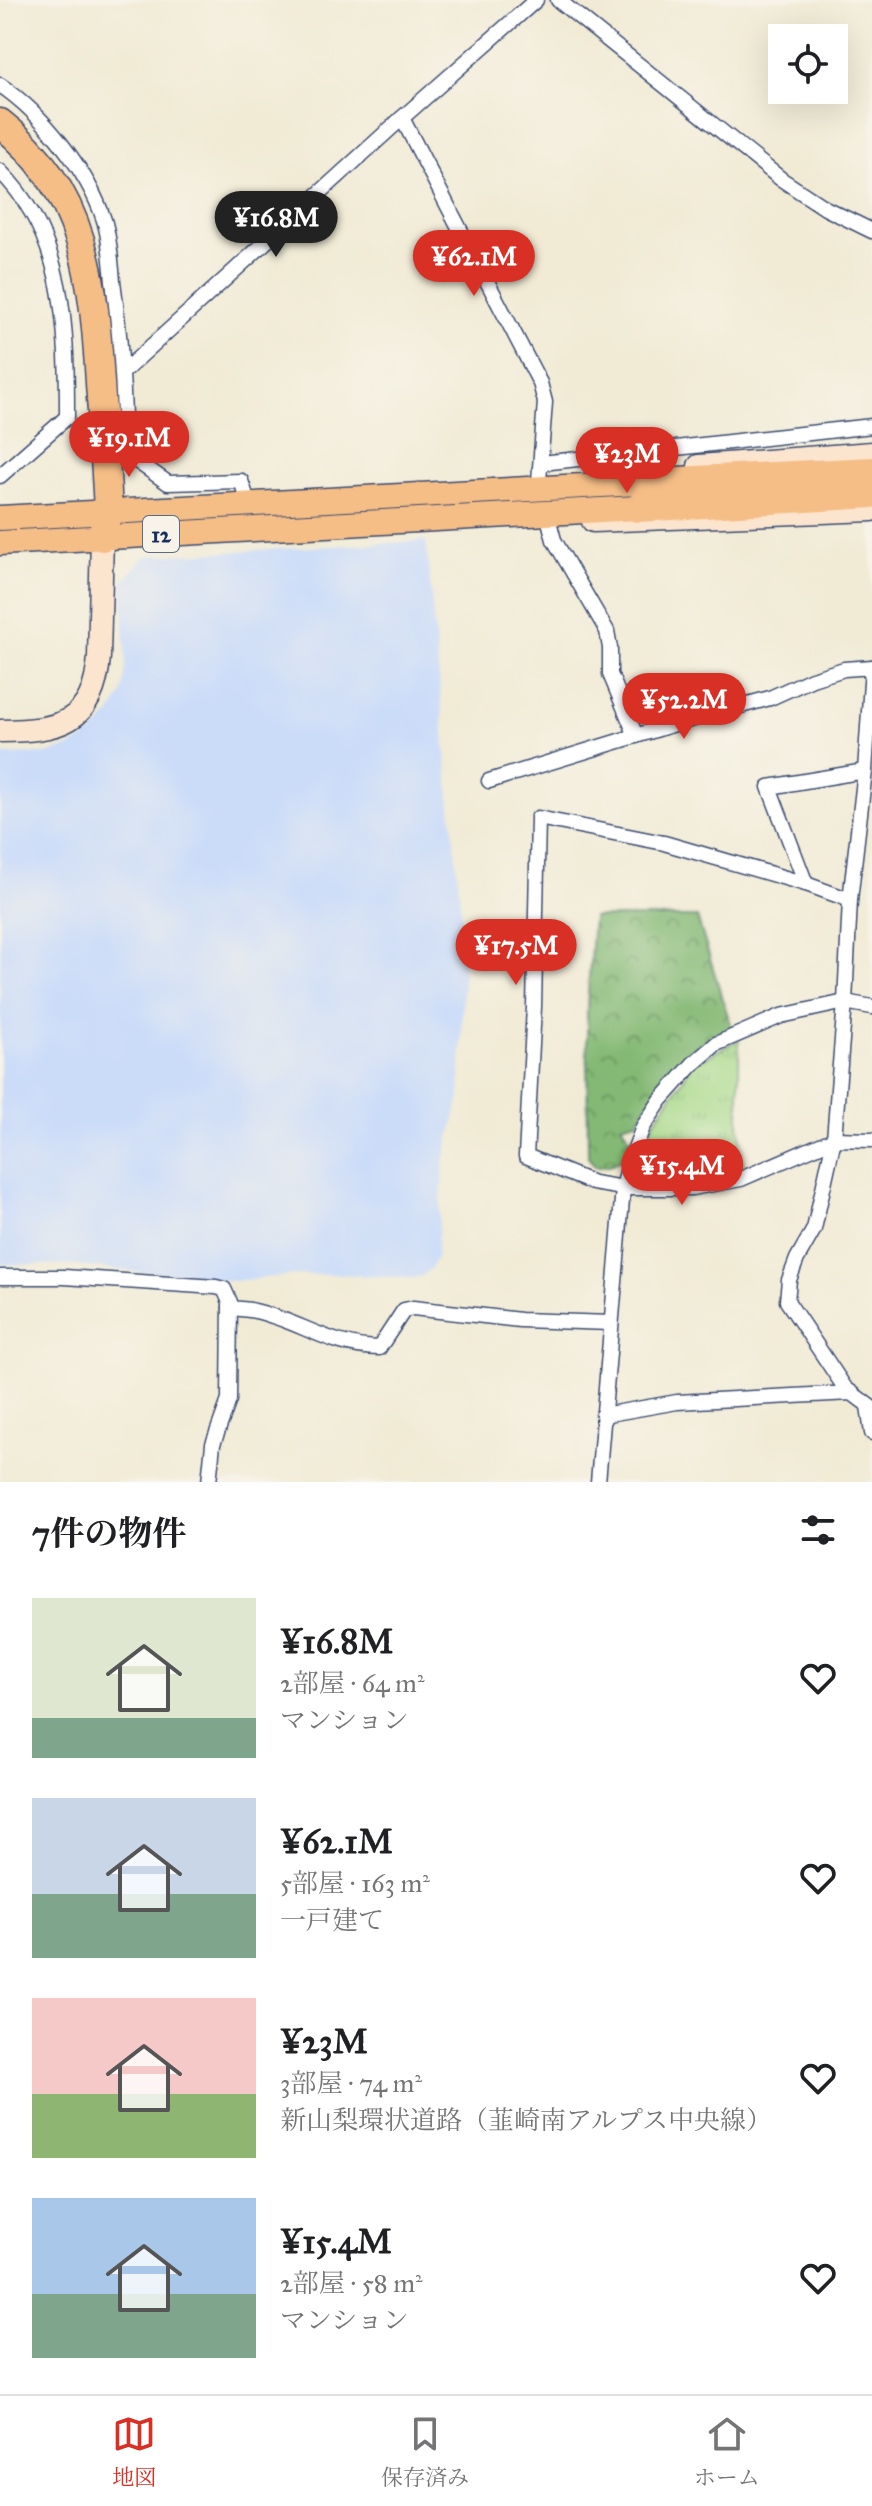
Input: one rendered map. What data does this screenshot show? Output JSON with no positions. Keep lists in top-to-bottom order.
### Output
{
  "streets": {
    "highway": ["12"]
  },
  "page": {
    "price": [
      "¥16.8M",
      "¥62.1M",
      "¥19.1M",
      "¥23M",
      "¥52.2M",
      "¥17.5M",
      "¥15.4M"
    ],
    "heading": "7件の物件",
    "list": [
      {
        "name": "¥16.8M",
        "note": "2部屋 · 64 m² · マンション"
      },
      {
        "name": "¥62.1M",
        "note": "5部屋 · 163 m² · 一戸建て"
      },
      {
        "name": "¥23M",
        "note": "3部屋 · 74 m² · 新山梨環状道路（韮崎南アルプス中央線）"
      },
      {
        "name": "¥15.4M",
        "note": "2部屋 · 58 m² · マンション"
      }
    ],
    "tabs": ["地図", "保存済み", "ホーム"]
  }
}
